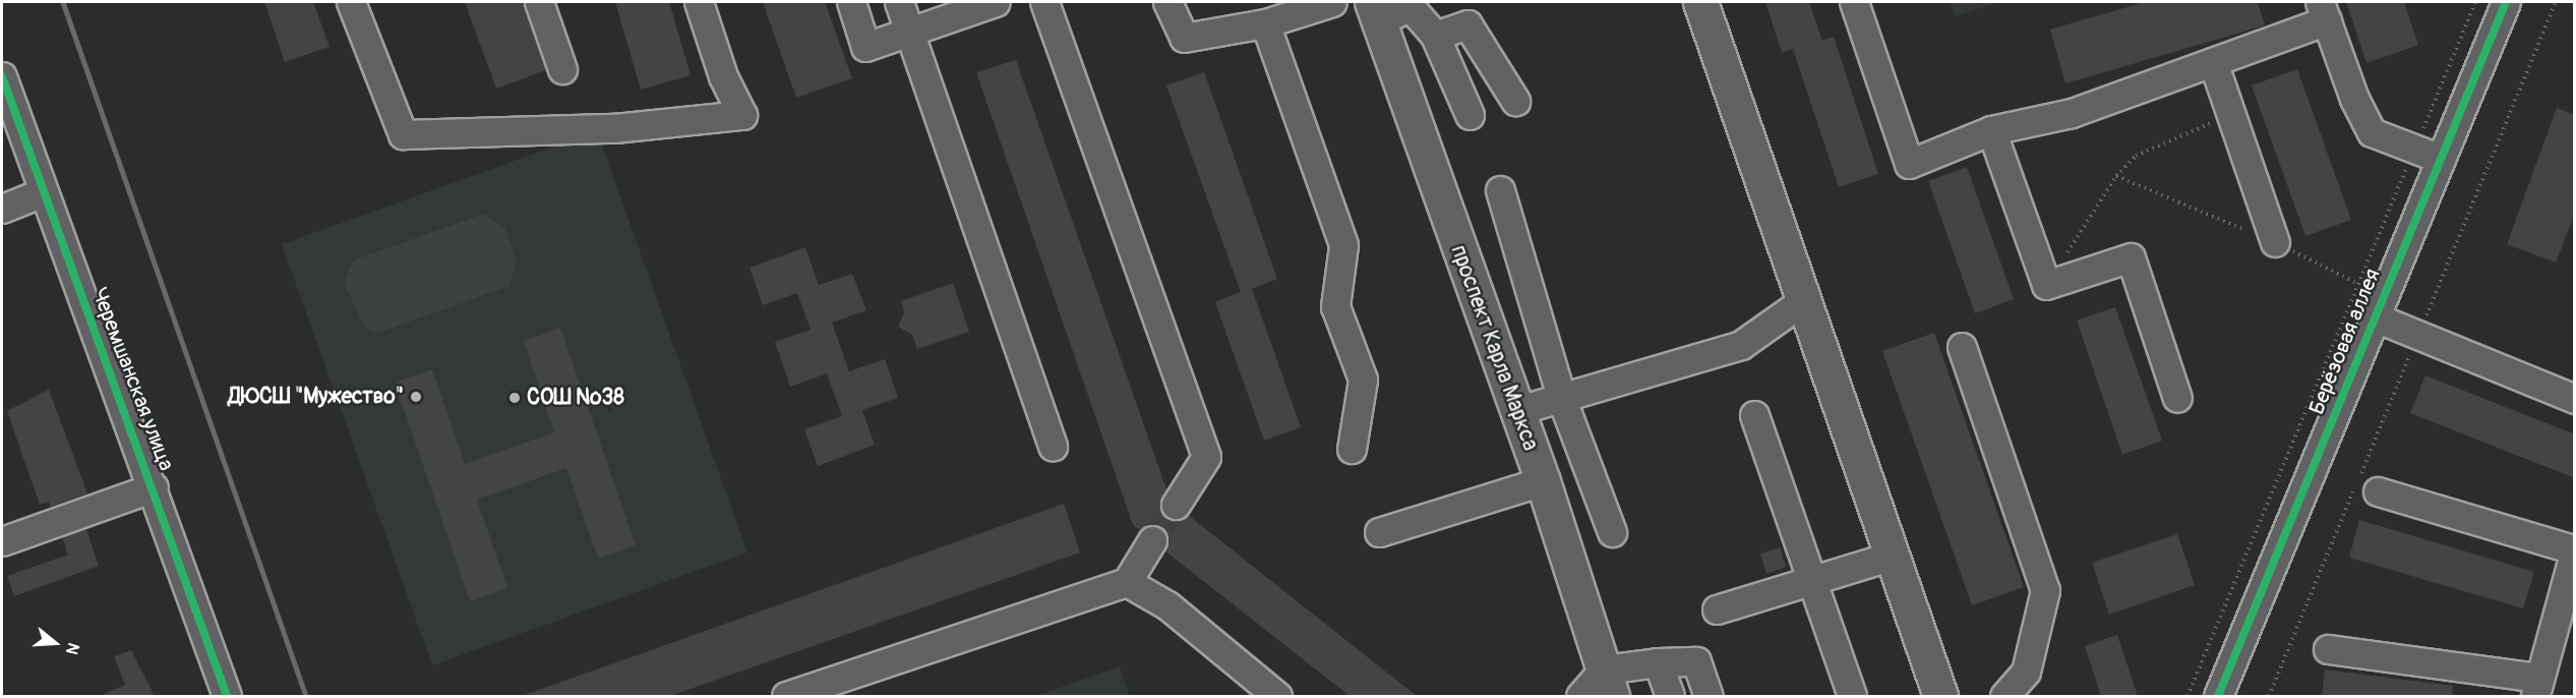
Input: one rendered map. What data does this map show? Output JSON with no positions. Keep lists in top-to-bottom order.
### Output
{
  "streets": {
    "main road": ["проспект Карла Маркса"],
    "street": ["Берёзовая аллея", "Черемшанская улица"]
  },
  "places": ["ДЮСШ \"Мужество\"", "СОШ №38"],
  "north": "right"
}
